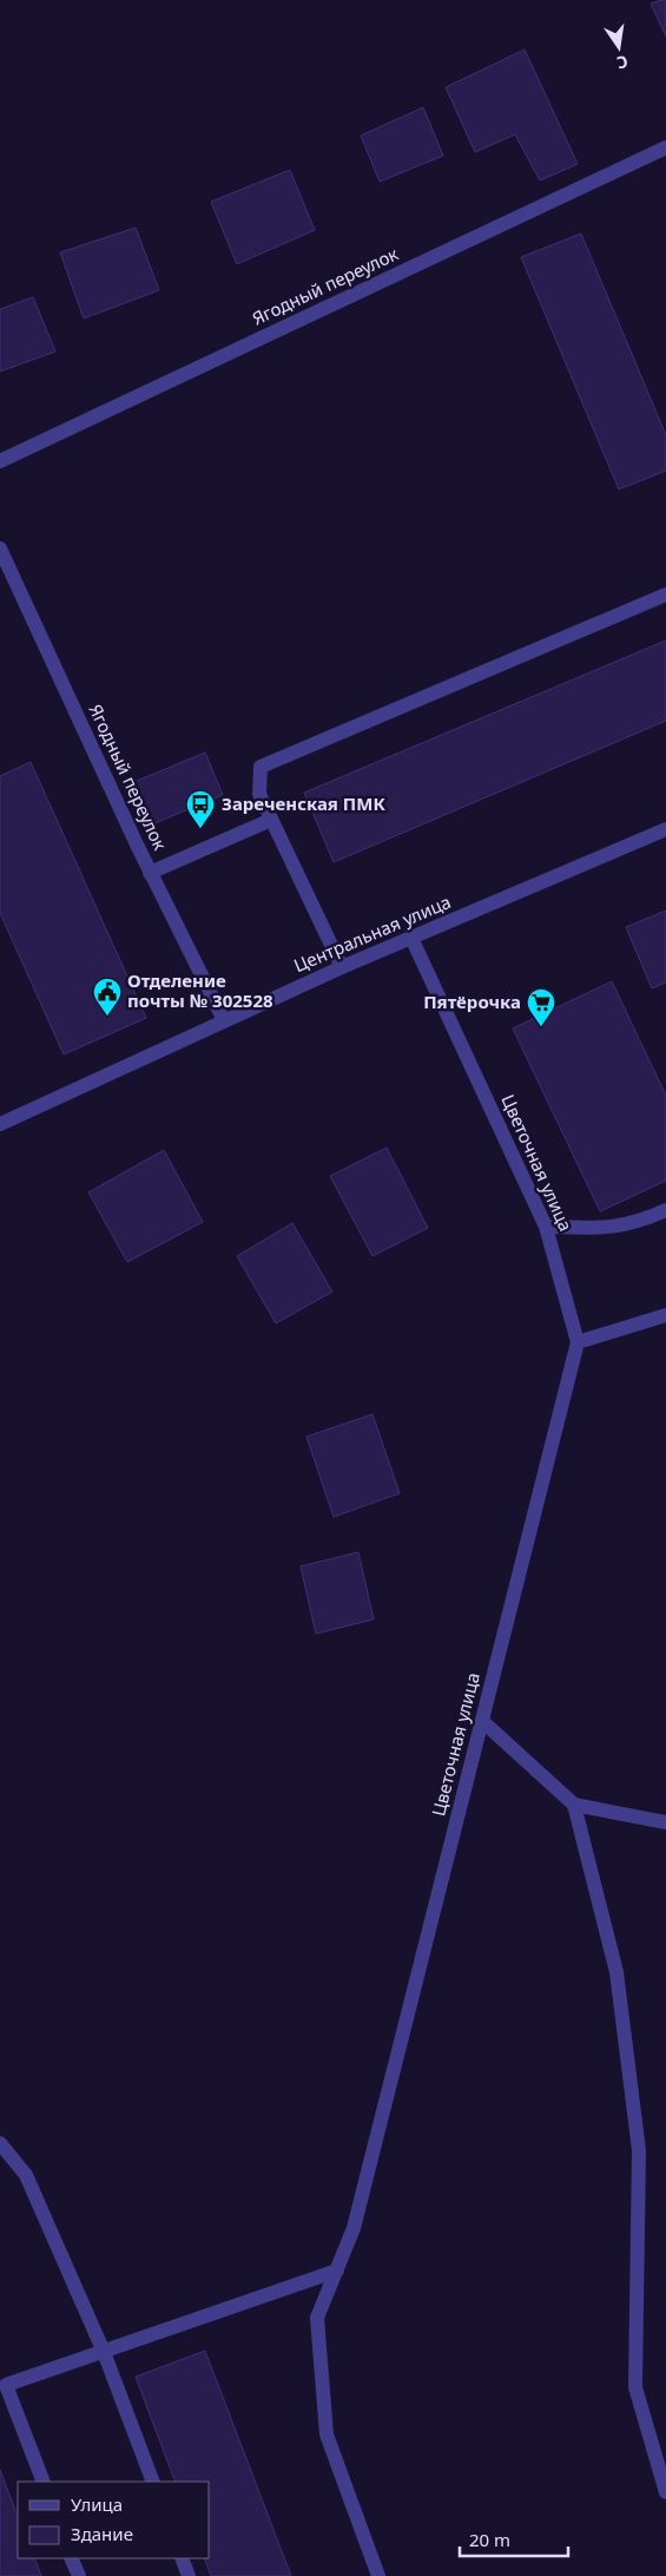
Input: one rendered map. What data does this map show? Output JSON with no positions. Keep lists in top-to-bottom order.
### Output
{
  "streets": {
    "street": ["Ягодный переулок", "Центральная улица", "Цветочная улица"]
  },
  "crossings": [
    ["Ягодный переулок", "Центральная улица"],
    ["Центральная улица", "Цветочная улица"]
  ],
  "places": {
    "bus stop": ["Зареченская ПМК"],
    "public building": ["Отделение почты № 302528"],
    "supermarket": ["Пятёрочка"]
  },
  "legend": ["Улица", "Здание"],
  "scale_bar": "20 m",
  "north": "bottom"
}
